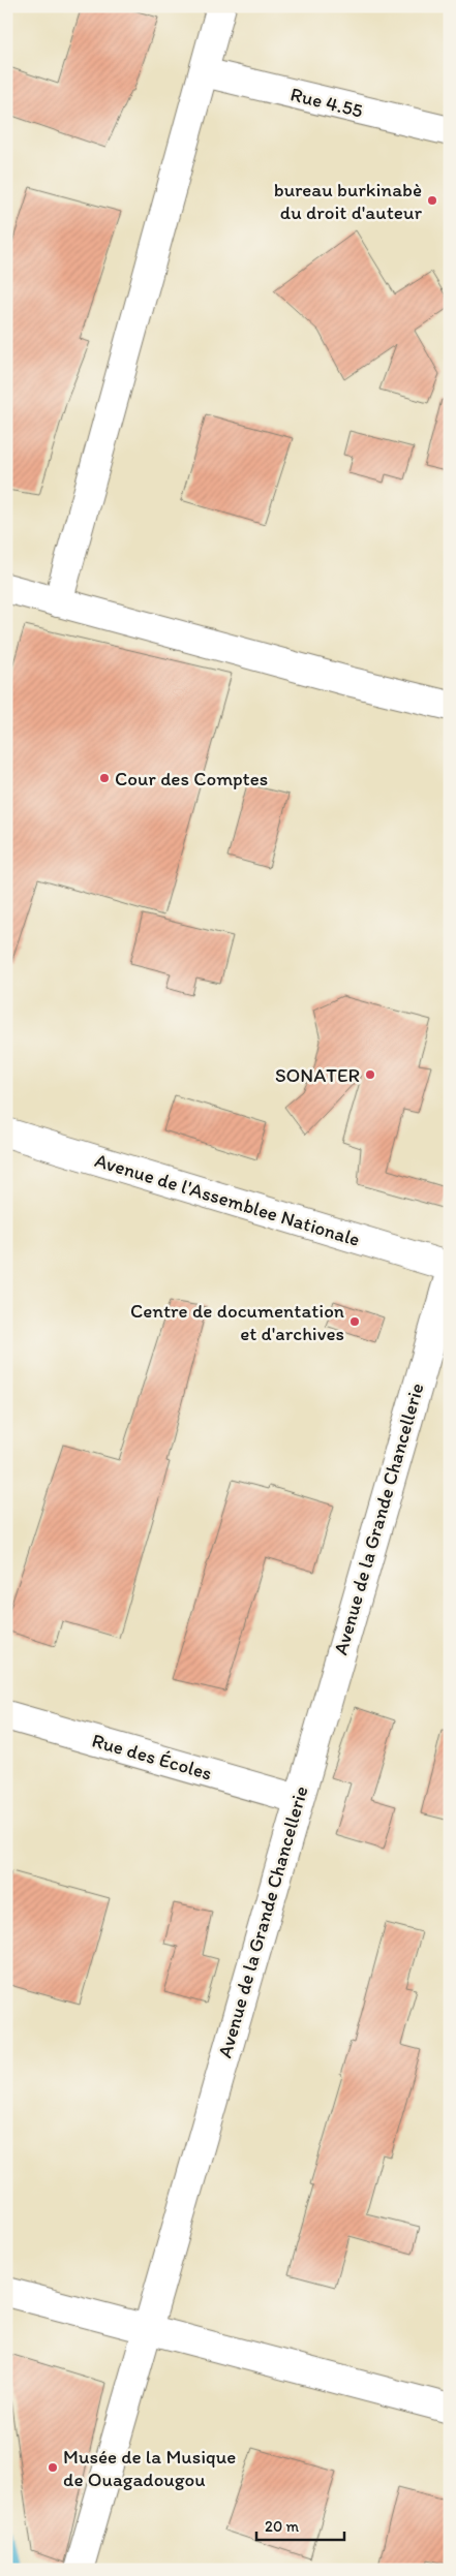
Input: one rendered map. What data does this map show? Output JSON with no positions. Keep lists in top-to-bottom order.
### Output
{
  "streets": {
    "street": [
      "Rue 4.55",
      "Avenue de l'Assemblee Nationale",
      "Avenue de la Grande Chancellerie",
      "Rue des Écoles"
    ]
  },
  "crossings": [
    ["Avenue de la Grande Chancellerie", "Rue des Écoles"]
  ],
  "places": [
    "bureau burkinabè du droit d'auteur",
    "Cour des Comptes",
    "SONATER",
    "Centre de documentation et d'archives",
    "Musée de la Musique de Ouagadougou"
  ],
  "scale_bar": "20 m"
}
